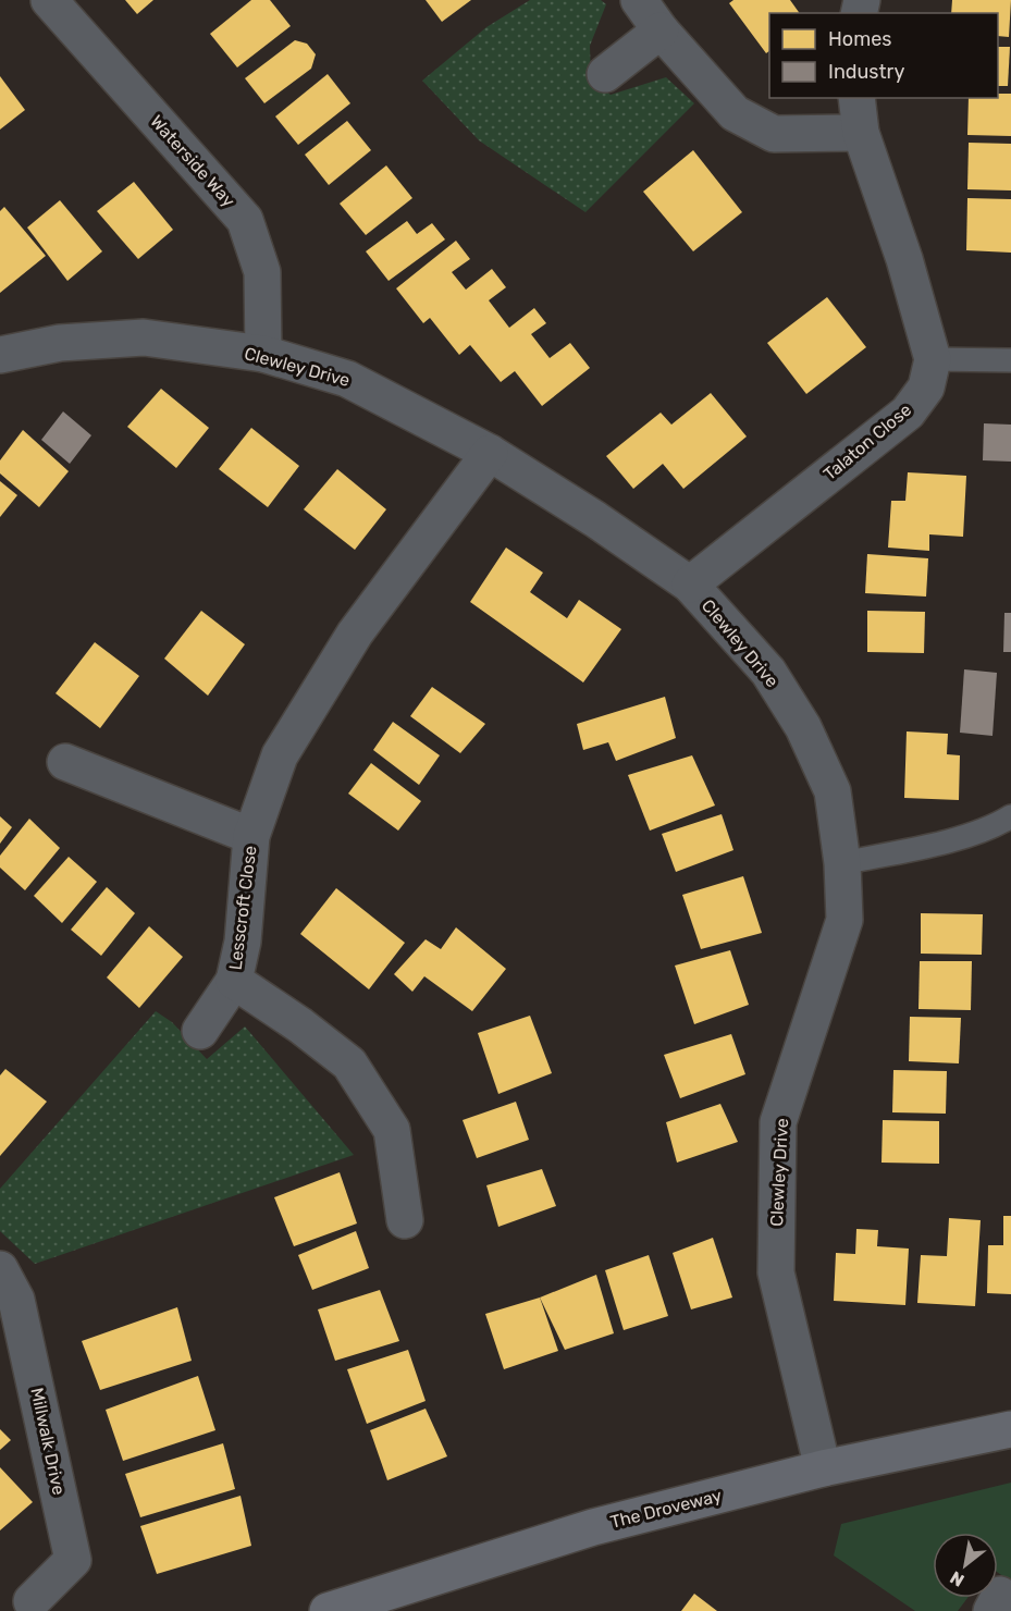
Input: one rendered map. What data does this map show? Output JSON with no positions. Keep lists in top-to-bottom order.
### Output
{
  "streets": {
    "street": [
      "Waterside Way",
      "Clewley Drive",
      "Talaton Close",
      "Lesscroft Close",
      "Millwalk Drive",
      "The Droveway"
    ]
  },
  "crossings": [
    ["Waterside Way", "Clewley Drive"],
    ["Clewley Drive", "Talaton Close"],
    ["Clewley Drive", "Lesscroft Close"],
    ["Clewley Drive", "The Droveway"]
  ],
  "legend": ["Homes", "Industry"],
  "north": "bottom left"
}
